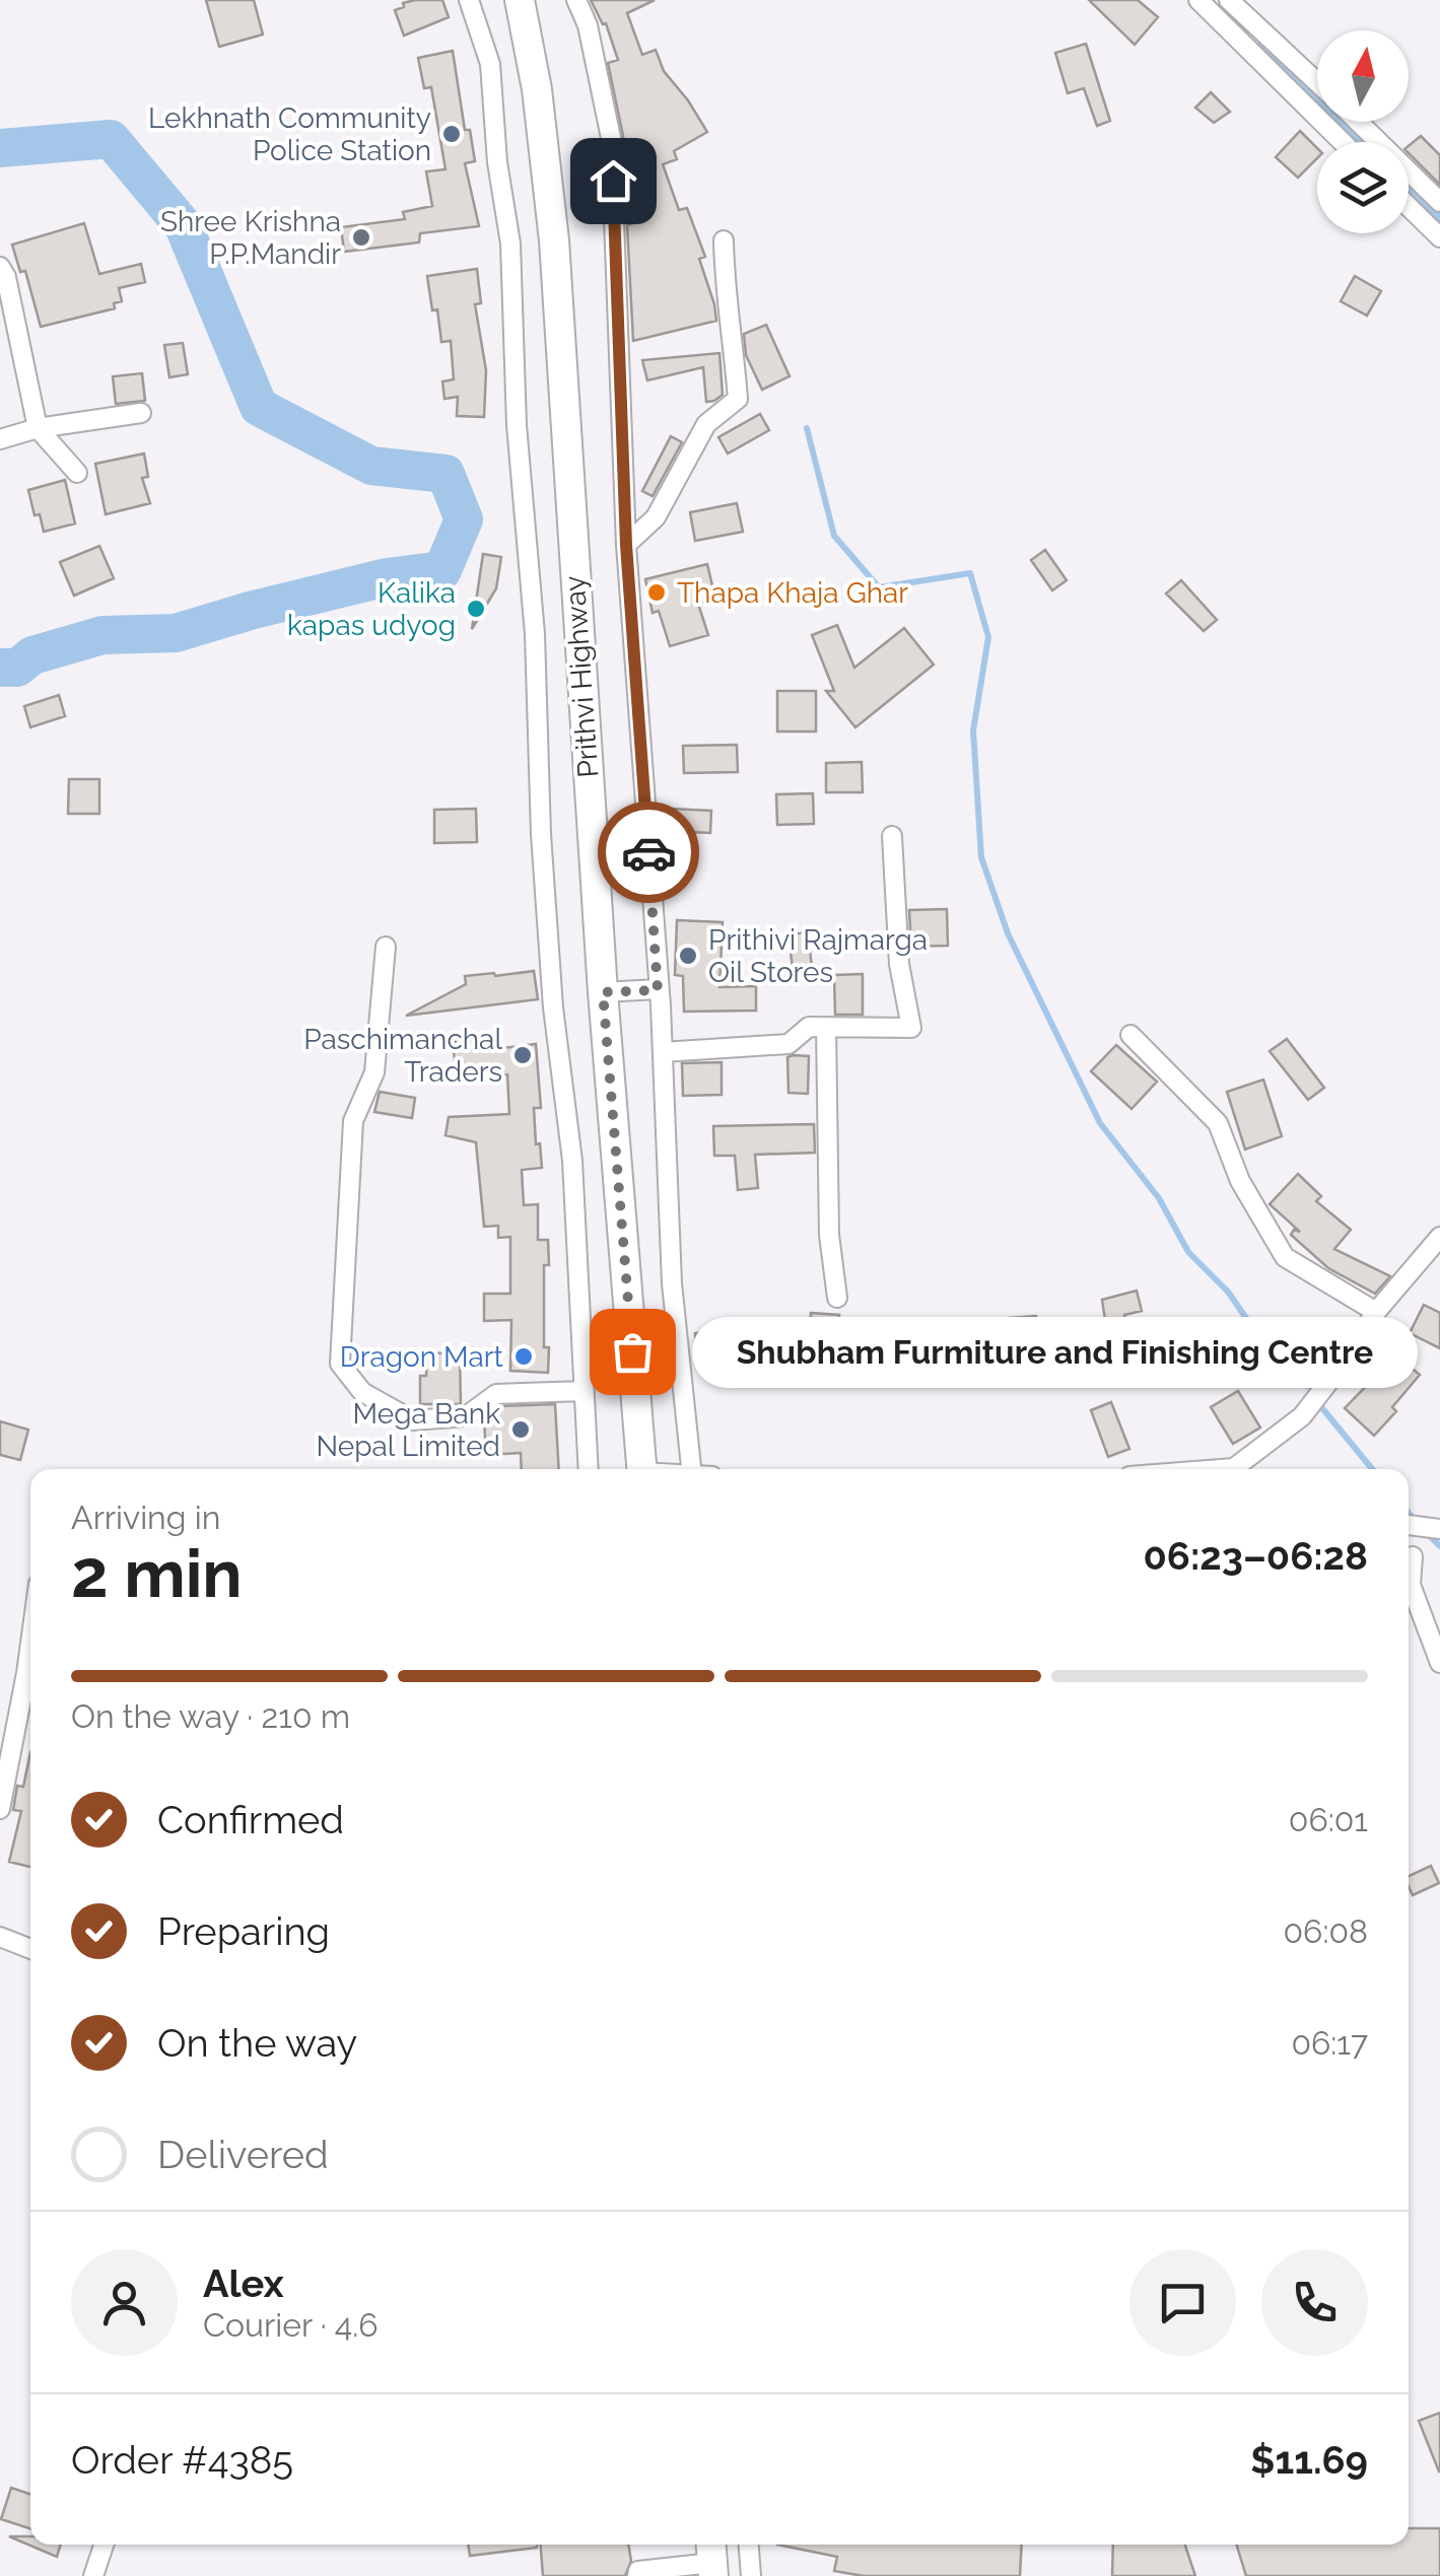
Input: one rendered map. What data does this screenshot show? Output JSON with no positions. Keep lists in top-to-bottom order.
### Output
{
  "streets": {
    "highway": ["Prithvi Highway"]
  },
  "places": [
    "Lekhnath Community Police Station",
    "Shree Krishna P.P.Mandir",
    "Thapa Khaja Ghar",
    "Kalika kapas udyog",
    "Prithivi Rajmarga Oil Stores",
    "Paschimanchal Traders",
    "Shubham Furmiture and Finishing Centre",
    "Dragon Mart",
    "Mega Bank Nepal Limited"
  ],
  "north": "top",
  "page": {
    "bubble": "Shubham Furmiture and Finishing Centre",
    "heading": ["2 min", "Arriving in", "06:23–06:28"],
    "panel": [
      "Alex",
      "Courier · 4.6",
      "Order #4385",
      "$11.69"
    ],
    "bar": "On the way · 210 m",
    "list": [
      ["Confirmed", "06:01"],
      ["Preparing", "06:08"],
      ["On the way", "06:17"],
      "Delivered"
    ]
  }
}
